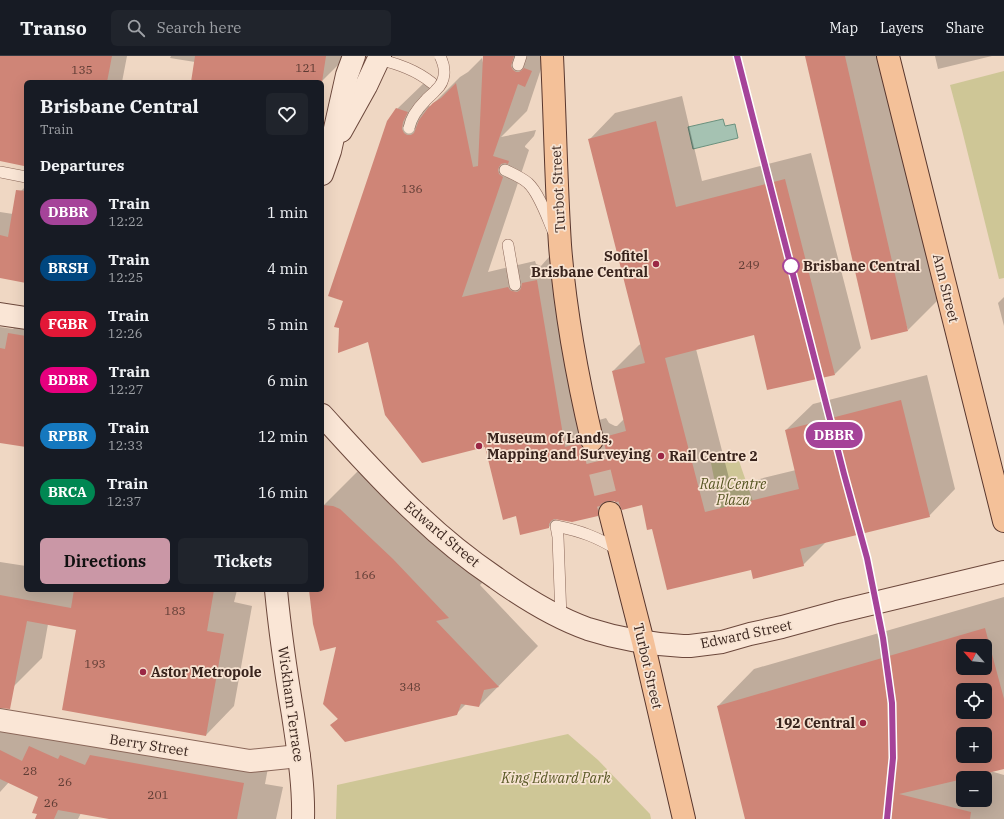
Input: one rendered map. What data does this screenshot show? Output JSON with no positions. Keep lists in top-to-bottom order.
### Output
{
  "streets": {
    "main road": [
      "Turbot Street",
      "Ann Street",
      "Edward Street",
      "Wickham Terrace",
      "Berry Street"
    ]
  },
  "crossings": [
    ["Turbot Street", "Edward Street"],
    ["Wickham Terrace", "Berry Street"]
  ],
  "parks": ["Rail Centre Plaza", "King Edward Park"],
  "places": [
    "Sofitel Brisbane Central",
    "Brisbane Central",
    "Museum of Lands, Mapping and Surveying",
    "Rail Centre 2",
    "Astor Metropole",
    "192 Central"
  ],
  "house_numbers": [
    "121",
    "135",
    "136",
    "249",
    "166",
    "183",
    "193",
    "348",
    "28",
    "26",
    "201",
    "26"
  ],
  "north": "top left",
  "page": {
    "header": "Transo",
    "search": "Search here",
    "nav": ["Map", "Layers", "Share"],
    "on_map": "DBBR",
    "heading": [
      ["Brisbane Central", "Train"],
      "Departures"
    ],
    "list": [
      {
        "mark": "DBBR",
        "name": "Train",
        "note": "12:22",
        "value": "1 min"
      },
      {
        "mark": "BRSH",
        "name": "Train",
        "note": "12:25",
        "value": "4 min"
      },
      {
        "mark": "FGBR",
        "name": "Train",
        "note": "12:26",
        "value": "5 min"
      },
      {
        "mark": "BDBR",
        "name": "Train",
        "note": "12:27",
        "value": "6 min"
      },
      {
        "mark": "RPBR",
        "name": "Train",
        "note": "12:33",
        "value": "12 min"
      },
      {
        "mark": "BRCA",
        "name": "Train",
        "note": "12:37",
        "value": "16 min"
      }
    ],
    "buttons": ["Directions", "Tickets"],
    "map_buttons": ["+", "−"]
  }
}
